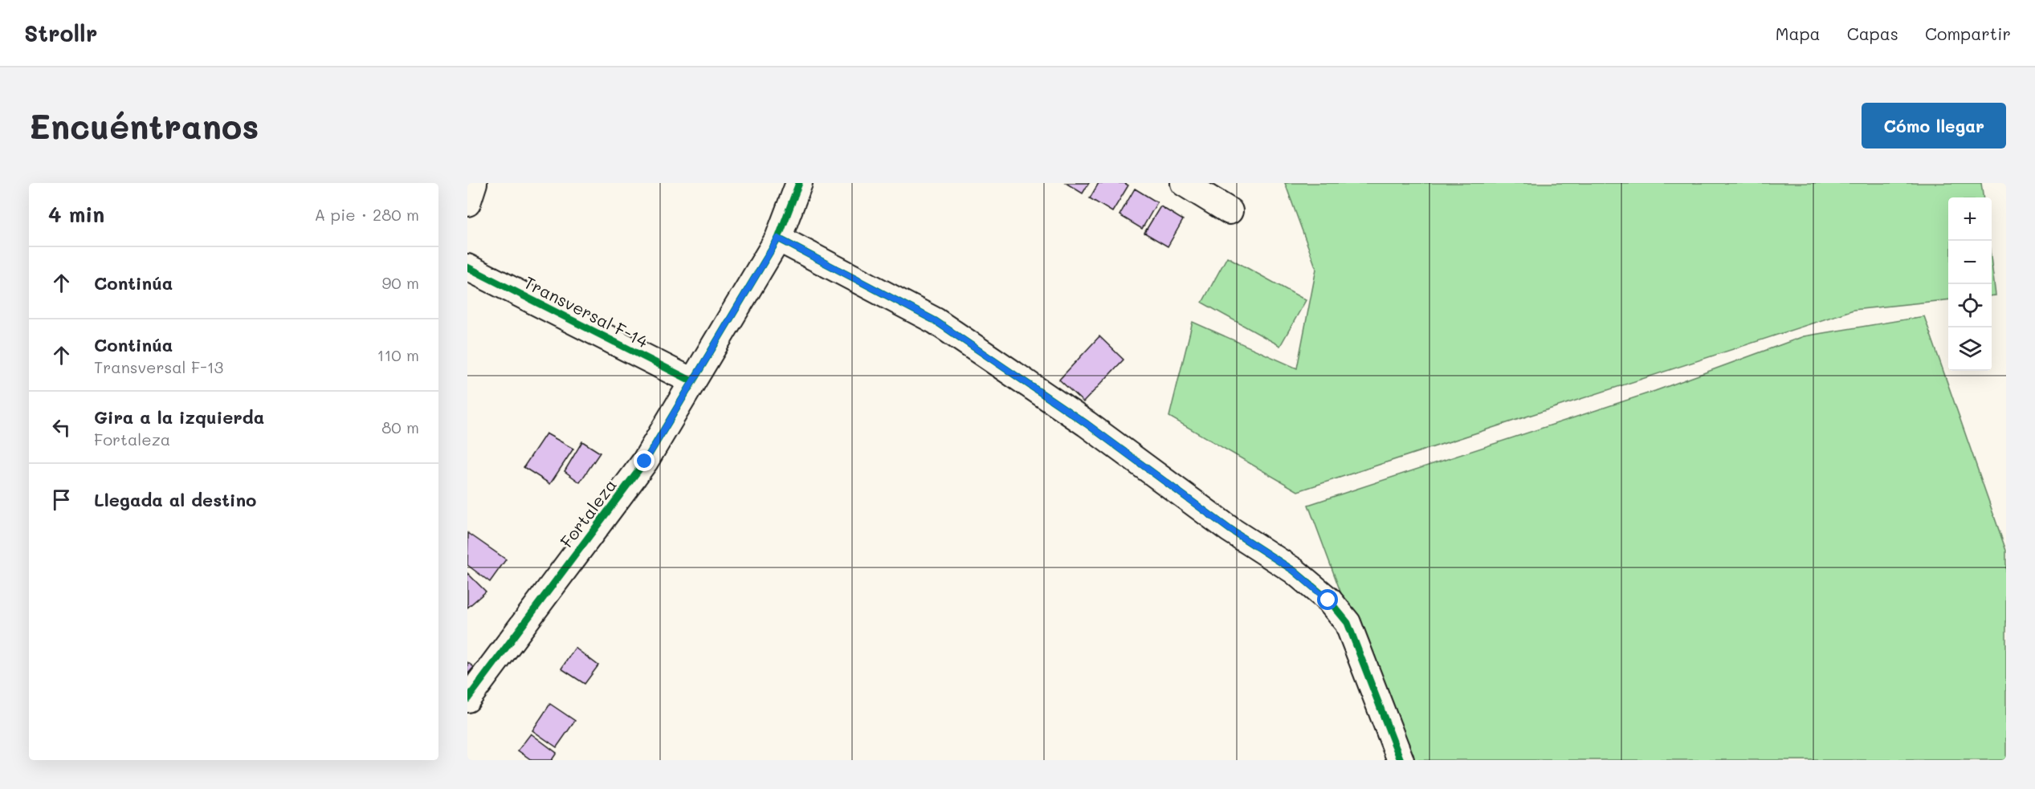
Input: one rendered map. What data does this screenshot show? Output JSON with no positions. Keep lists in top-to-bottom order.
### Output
{
  "streets": {
    "street": ["Transversal F-14", "Fortaleza"]
  },
  "crossings": [
    ["Transversal F-14", "Fortaleza"]
  ],
  "page": {
    "header": "Strollr",
    "nav": ["Mapa", "Capas", "Compartir"],
    "buttons": "Cómo llegar",
    "title": "Encuéntranos",
    "heading": ["4 min", "A pie · 280 m"],
    "map_buttons": ["+", "−"],
    "list": [
      ["Continúa", "90 m"],
      ["Continúa", "Transversal F-13", "110 m"],
      ["Gira a la izquierda", "Fortaleza", "80 m"],
      "Llegada al destino"
    ]
  }
}
